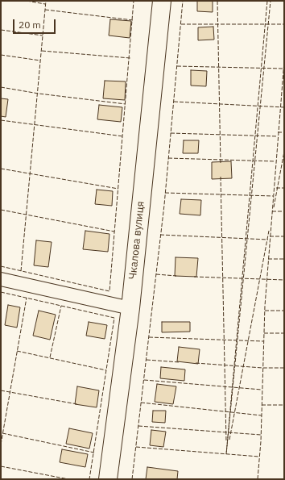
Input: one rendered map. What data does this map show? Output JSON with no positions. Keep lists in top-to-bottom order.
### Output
{
  "streets": {
    "main road": ["Чкалова вулиця"]
  },
  "scale_bar": "20 m"
}
